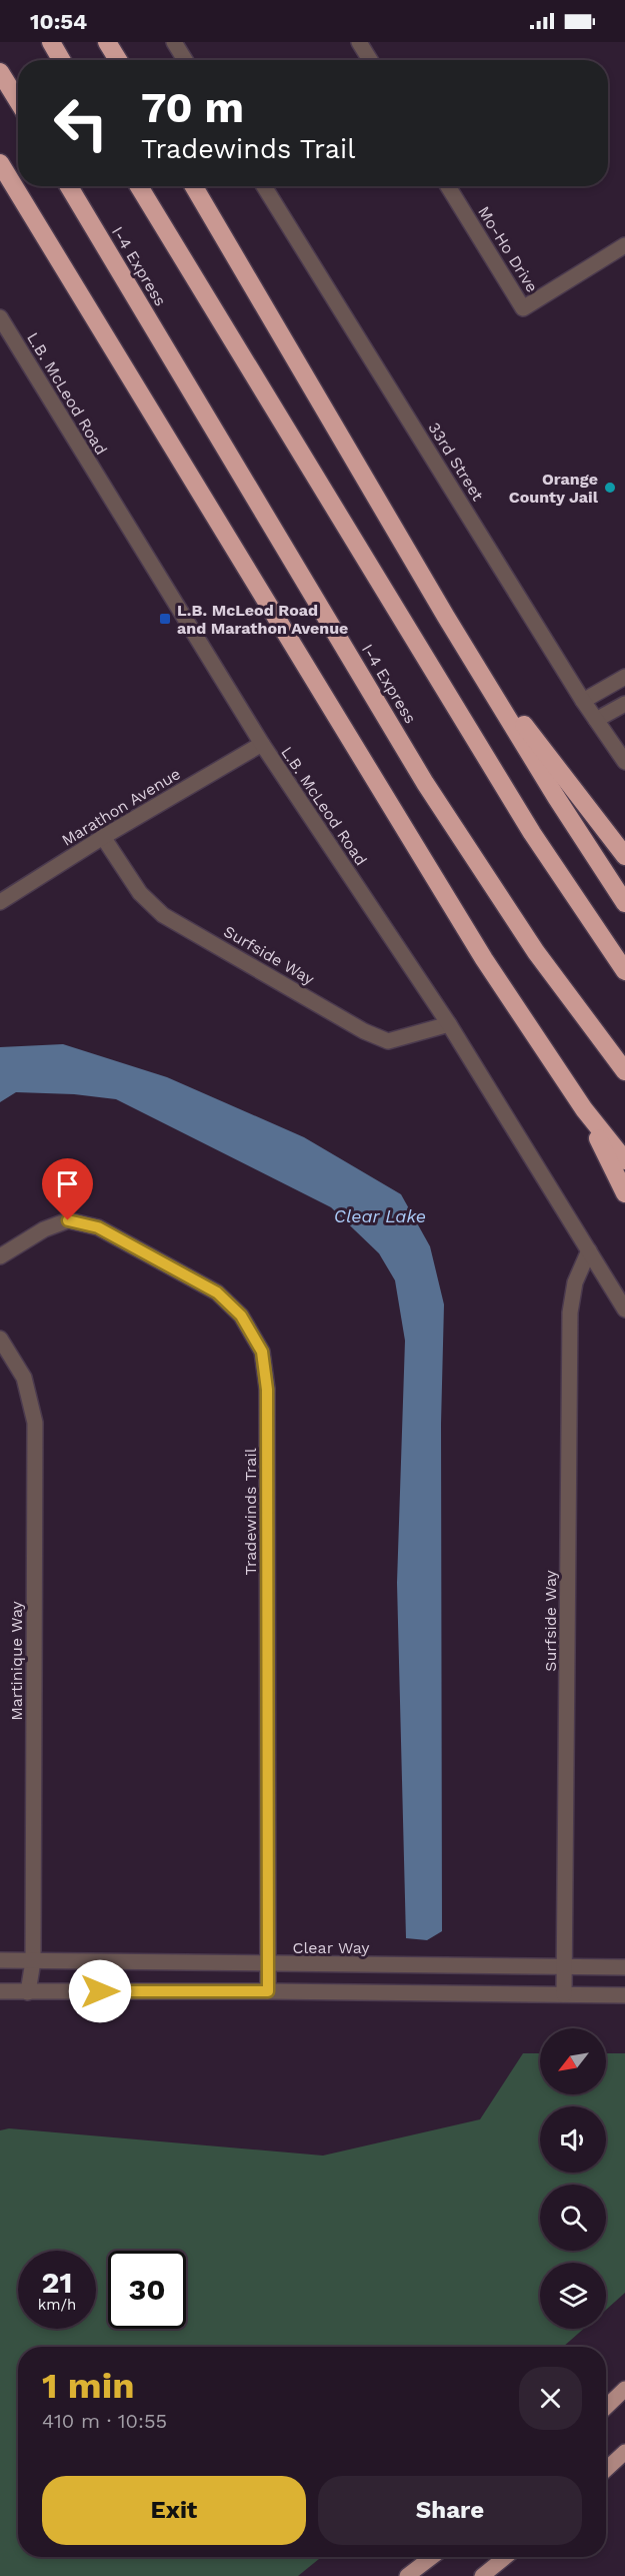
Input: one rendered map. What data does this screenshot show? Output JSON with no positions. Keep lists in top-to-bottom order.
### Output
{
  "streets": {
    "highway": ["I-4 Express"],
    "street": [
      "Mo-Ho Drive",
      "L.B. McLeod Road",
      "33rd Street",
      "Marathon Avenue",
      "Surfside Way",
      "Tradewinds Trail",
      "Martinique Way",
      "Clear Way"
    ]
  },
  "crossings": [
    ["L.B. McLeod Road", "Marathon Avenue"],
    ["L.B. McLeod Road", "Surfside Way"],
    ["Marathon Avenue", "Surfside Way"],
    ["Surfside Way", "Clear Way"],
    ["Tradewinds Trail", "Clear Way"],
    ["Martinique Way", "Clear Way"]
  ],
  "water": ["Clear Lake"],
  "places": {
    "other": ["Orange County Jail"],
    "transit": ["L.B. McLeod Road and Marathon Avenue"]
  },
  "north": "bottom left",
  "page": {
    "status": "10:54",
    "turn": ["70 m", "Tradewinds Trail"],
    "speed": "21 km/h",
    "limit": "30",
    "heading": ["1 min", "410 m · 10:55"],
    "buttons": ["Exit", "Share"]
  }
}
